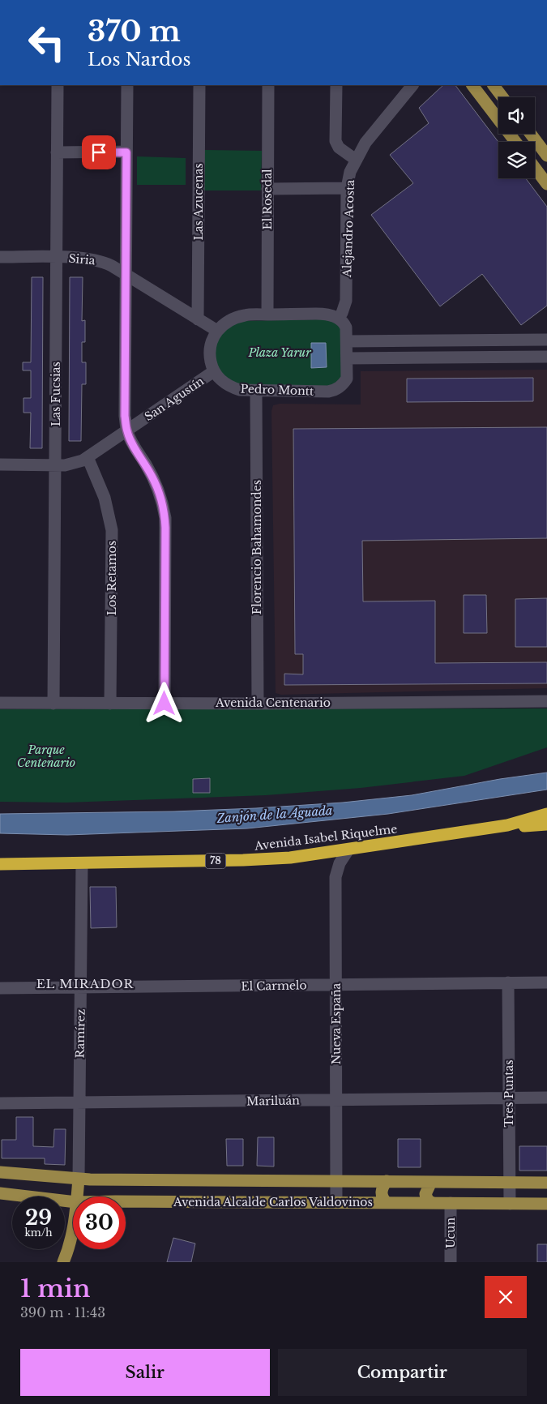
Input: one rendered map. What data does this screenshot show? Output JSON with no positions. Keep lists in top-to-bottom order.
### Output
{
  "streets": {
    "highway": ["Avenida Isabel Riquelme", "78"],
    "main road": ["Avenida Alcalde Carlos Valdovinos"],
    "street": [
      "El Rosedal",
      "Las Azucenas",
      "Alejandro Acosta",
      "Siria",
      "Pedro Montt",
      "Las Fucsias",
      "San Agustín",
      "Florencio Bahamondes",
      "Los Retamos",
      "Avenida Centenario",
      "El Carmelo",
      "Nueva España",
      "Ramírez",
      "Tres Puntas",
      "Mariluán",
      "Ucun"
    ]
  },
  "crossings": [
    ["Las Azucenas", "Siria"],
    ["Alejandro Acosta", "Pedro Montt"],
    ["Siria", "Las Fucsias"],
    ["Pedro Montt", "San Agustín"],
    ["Pedro Montt", "Florencio Bahamondes"],
    ["Las Fucsias", "San Agustín"],
    ["Las Fucsias", "Avenida Centenario"],
    ["San Agustín", "Los Retamos"],
    ["Florencio Bahamondes", "Avenida Centenario"],
    ["Los Retamos", "Avenida Centenario"],
    ["Avenida Isabel Riquelme", "Nueva España"],
    ["Avenida Isabel Riquelme", "Ramírez"],
    ["El Carmelo", "Nueva España"],
    ["El Carmelo", "Ramírez"],
    ["El Carmelo", "Tres Puntas"],
    ["Nueva España", "Mariluán"],
    ["Nueva España", "Avenida Alcalde Carlos Valdovinos"],
    ["Ramírez", "Mariluán"],
    ["Ramírez", "Avenida Alcalde Carlos Valdovinos"],
    ["Tres Puntas", "Mariluán"],
    ["Tres Puntas", "Avenida Alcalde Carlos Valdovinos"],
    ["Avenida Alcalde Carlos Valdovinos", "Ucun"]
  ],
  "districts": ["EL MIRADOR"],
  "water": ["Zanjón de la Aguada"],
  "parks": ["Plaza Yarur", "Parque Centenario"],
  "page": {
    "turn": ["370 m", "Los Nardos"],
    "speed": "29 km/h",
    "limit": "30",
    "heading": ["1 min", "390 m · 11:43"],
    "buttons": ["Salir", "Compartir"]
  }
}
